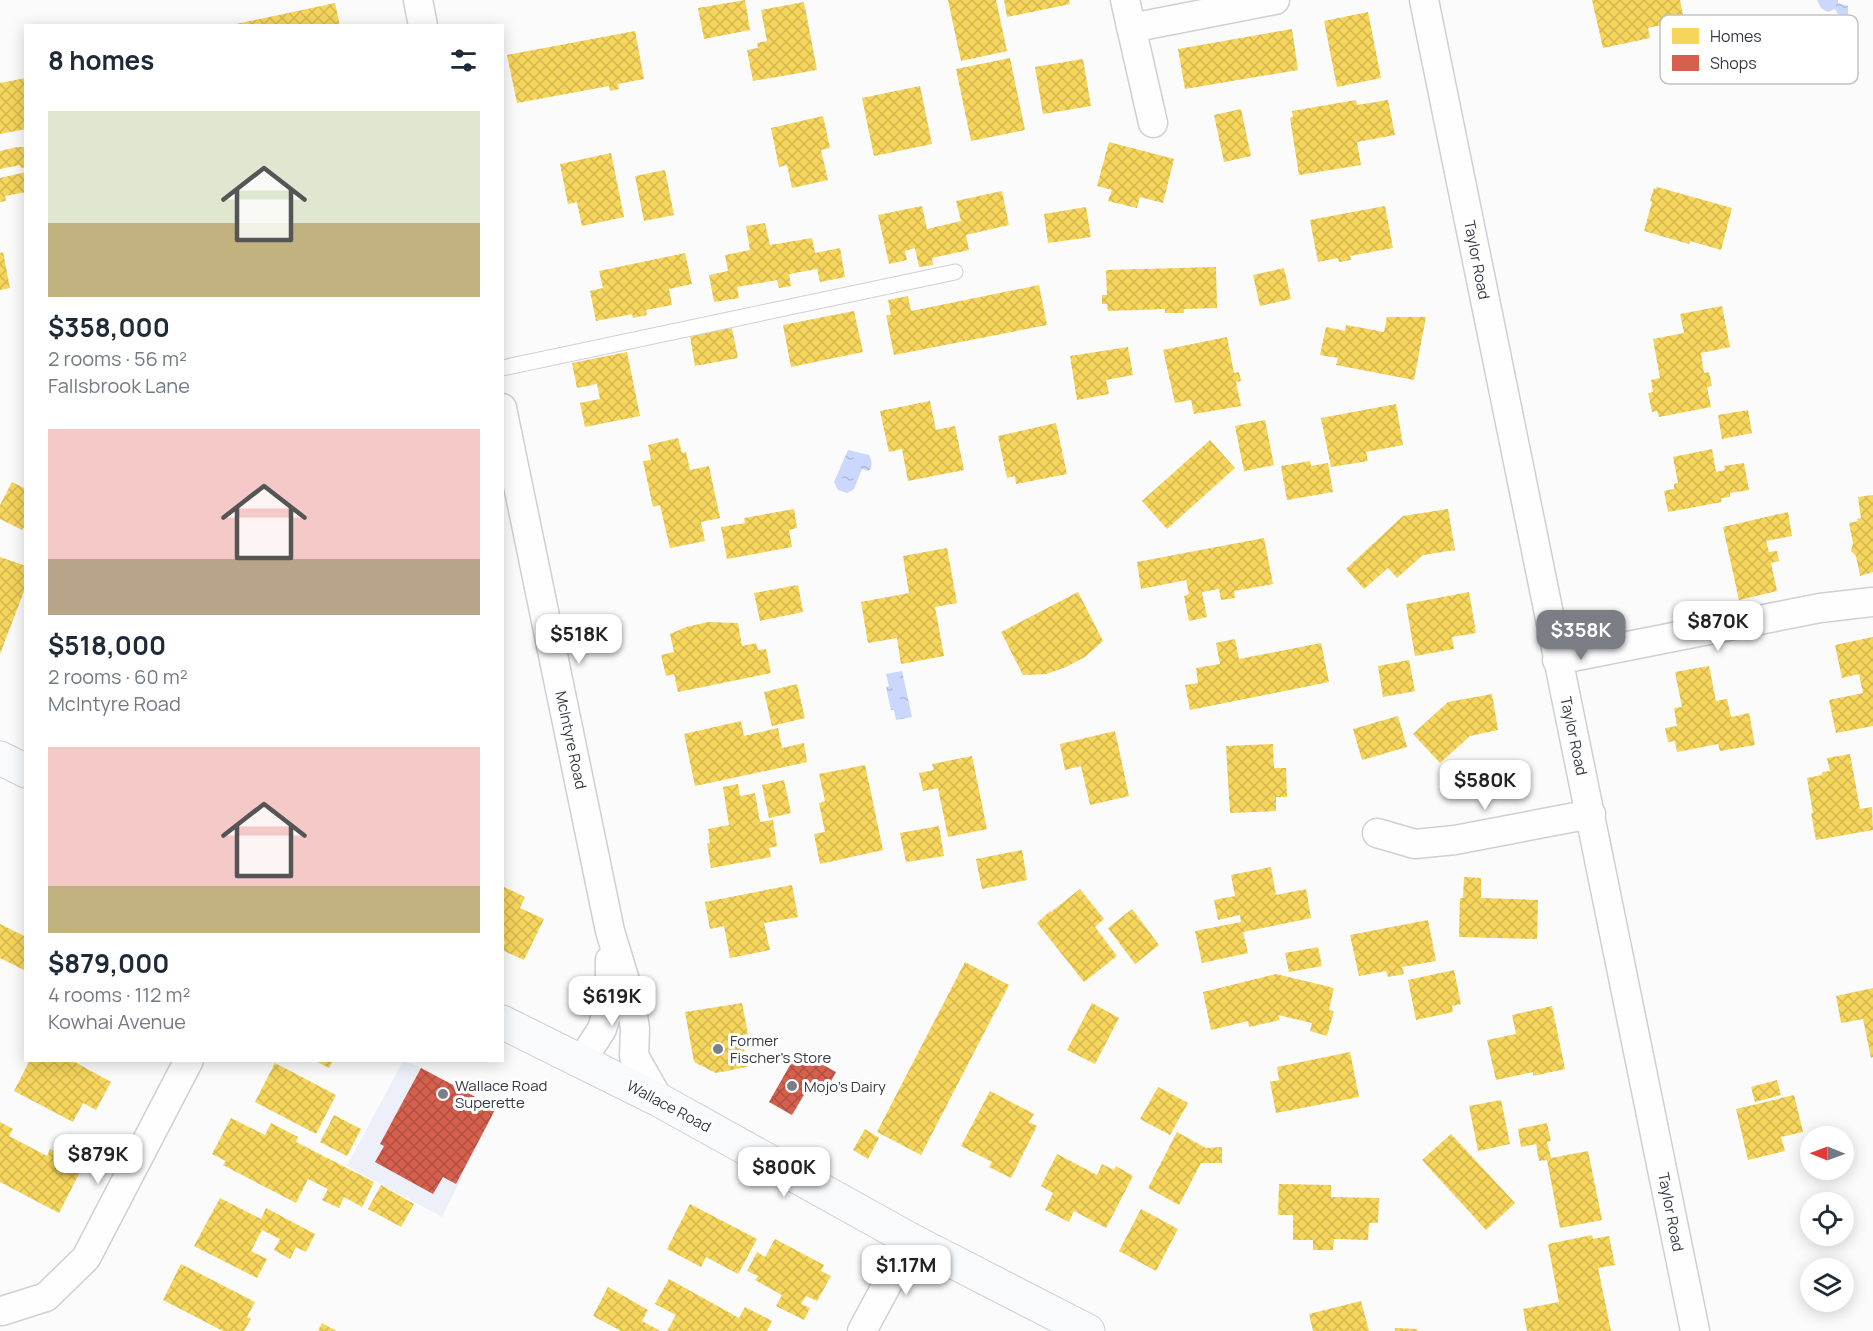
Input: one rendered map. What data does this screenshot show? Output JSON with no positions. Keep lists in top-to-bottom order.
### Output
{
  "streets": {
    "street": ["Taylor Road", "McIntyre Road", "Wallace Road"]
  },
  "crossings": [
    ["McIntyre Road", "Wallace Road"]
  ],
  "places": ["Former Fischer's Store", "Mojo's Dairy", "Wallace Road Superette"],
  "legend": ["Homes", "Shops"],
  "north": "left",
  "page": {
    "heading": "8 homes",
    "list": [
      {
        "name": "$358,000",
        "note": "2 rooms · 56 m² · Fallsbrook Lane"
      },
      {
        "name": "$518,000",
        "note": "2 rooms · 60 m² · McIntyre Road"
      },
      {
        "name": "$879,000",
        "note": "4 rooms · 112 m² · Kowhai Avenue"
      }
    ],
    "price": [
      "$870K",
      "$358K",
      "$518K",
      "$580K",
      "$619K",
      "$879K",
      "$800K",
      "$1.17M"
    ]
  }
}
